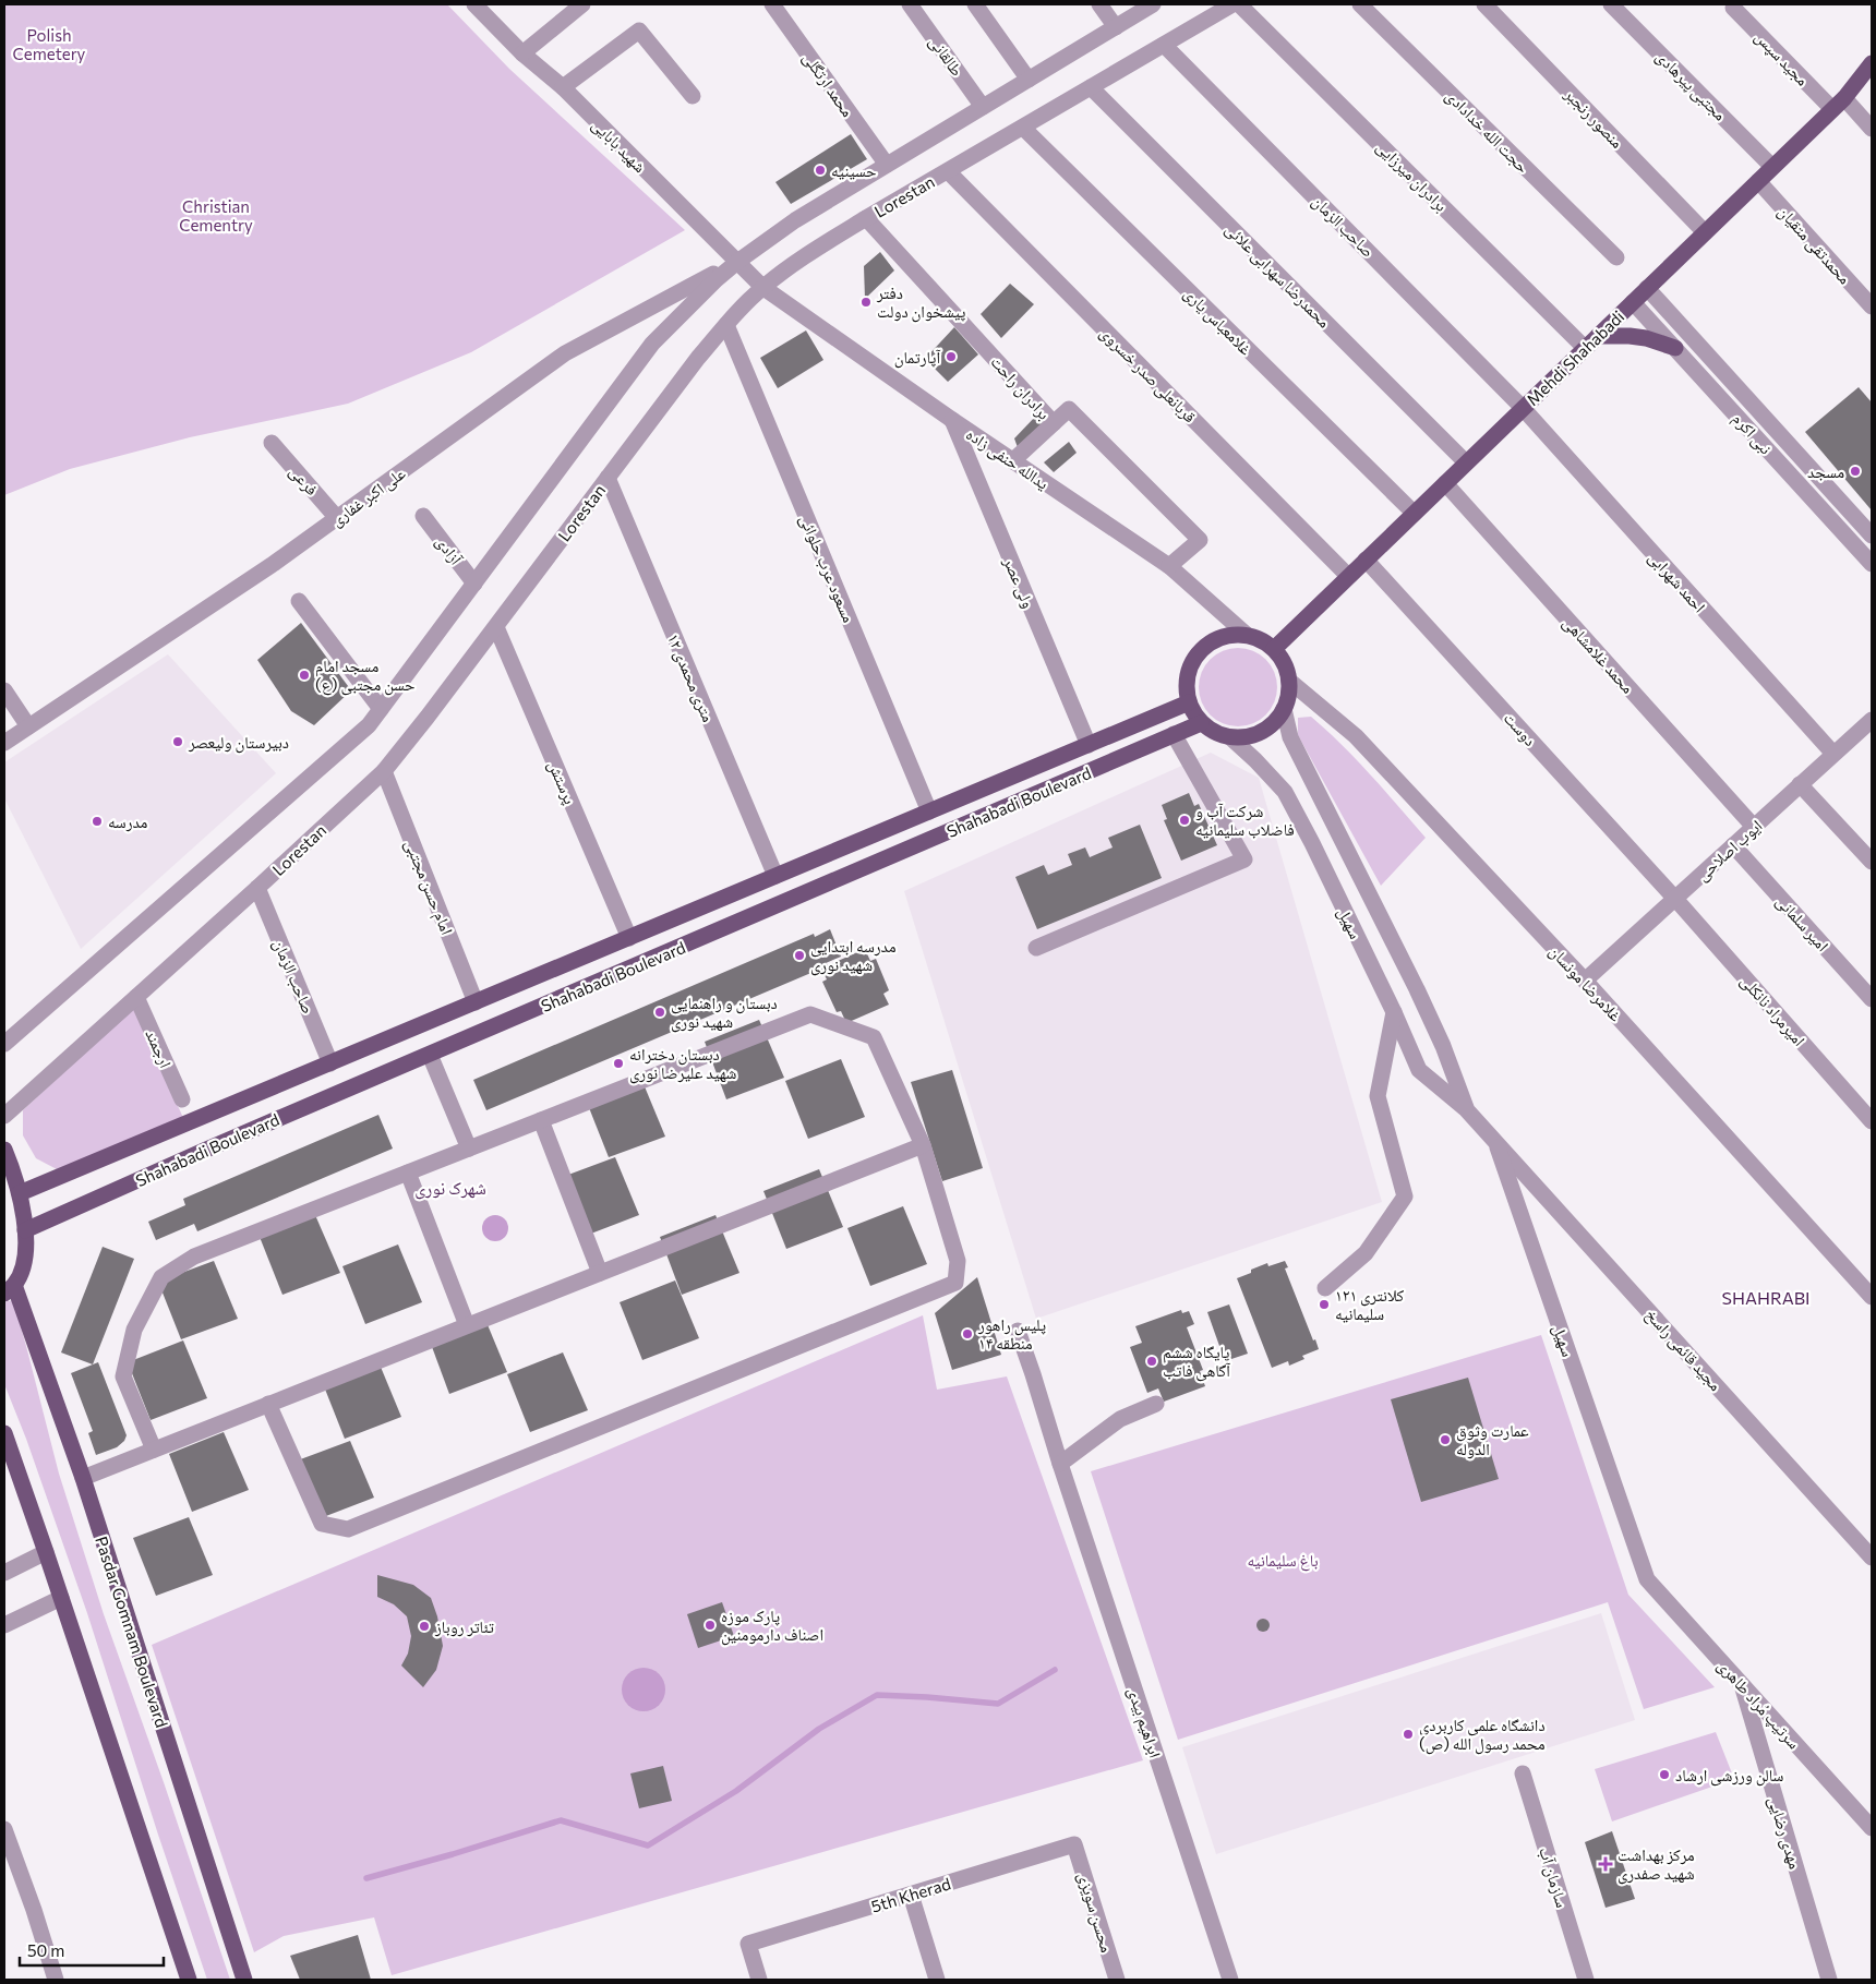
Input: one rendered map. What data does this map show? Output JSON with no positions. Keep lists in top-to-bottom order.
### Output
{
  "streets": {
    "main road": ["Mehdi Shahabadi", "Shahabadi Boulevard", "Pasdar Gomnam Boulevard"],
    "street": [
      "طالقانی",
      "مجید سپس",
      "محمد ارتگلی",
      "مجتبی پیرهادی",
      "منصور رنجبر",
      "حجت الله خدادادی",
      "شهید بابایی",
      "برادران میرزایی",
      "Lorestan",
      "صاحب الزمان",
      "محمدتقی متقیان",
      "محمدرضا سهرابی علائی",
      "غلامعباس یاری",
      "قربانعلی صدر خسروی",
      "برادران راحت",
      "نبی اکرم",
      "یدالله حنفی زاده",
      "فرعی",
      "علی اکبر غفاری",
      "آزادی",
      "مسعود عرب حلوائی",
      "احمد شهرابی",
      "ولی عصر",
      "محمد غلامشاهی",
      "۱۲ متری محمدی",
      "دوست",
      "پرستش",
      "ایوب اصلاحی",
      "امام حسن مجتبی",
      "سهیل",
      "امیر سلمانی",
      "غلامرضا مونسان",
      "امیرمراد نانکلی",
      "ارجمند",
      "مجید قائمی راسخ",
      "سرتیپ مُراد طاهری",
      "ابراهیم بیدی",
      "مهدی رضایی",
      "سازمان آب",
      "5th Kherad",
      "محسن سویزی"
    ]
  },
  "crossings": [
    ["مجید سپس", "Mehdi Shahabadi"],
    ["مجتبی پیرهادی", "Mehdi Shahabadi"],
    ["منصور رنجبر", "Mehdi Shahabadi"],
    ["شهید بابایی", "Lorestan"],
    ["شهید بابایی", "یدالله حنفی زاده"],
    ["شهید بابایی", "علی اکبر غفاری"],
    ["برادران میرزایی", "Mehdi Shahabadi"],
    ["Lorestan", "صاحب الزمان"],
    ["Lorestan", "محمدرضا سهرابی علائی"],
    ["Lorestan", "غلامعباس یاری"],
    ["Lorestan", "قربانعلی صدر خسروی"],
    ["Lorestan", "برادران راحت"],
    ["Lorestan", "یدالله حنفی زاده"],
    ["Lorestan", "مسعود عرب حلوائی"],
    ["Lorestan", "۱۲ متری محمدی"],
    ["Lorestan", "پرستش"],
    ["Lorestan", "امام حسن مجتبی"],
    ["Lorestan", "ارجمند"],
    ["صاحب الزمان", "Mehdi Shahabadi"],
    ["صاحب الزمان", "احمد شهرابی"],
    ["صاحب الزمان", "Shahabadi Boulevard"],
    ["محمدتقی متقیان", "Mehdi Shahabadi"],
    ["محمدرضا سهرابی علائی", "Mehdi Shahabadi"],
    ["غلامعباس یاری", "Mehdi Shahabadi"],
    ["Mehdi Shahabadi", "قربانعلی صدر خسروی"],
    ["Mehdi Shahabadi", "نبی اکرم"],
    ["Mehdi Shahabadi", "یدالله حنفی زاده"],
    ["Mehdi Shahabadi", "احمد شهرابی"],
    ["Mehdi Shahabadi", "محمد غلامشاهی"],
    ["Mehdi Shahabadi", "دوست"],
    ["Mehdi Shahabadi", "Shahabadi Boulevard"],
    ["Mehdi Shahabadi", "سهیل"],
    ["Mehdi Shahabadi", "غلامرضا مونسان"],
    ["برادران راحت", "یدالله حنفی زاده"],
    ["یدالله حنفی زاده", "ولی عصر"],
    ["یدالله حنفی زاده", "Shahabadi Boulevard"],
    ["یدالله حنفی زاده", "سهیل"],
    ["یدالله حنفی زاده", "غلامرضا مونسان"],
    ["فرعی", "علی اکبر غفاری"],
    ["مسعود عرب حلوائی", "Shahabadi Boulevard"],
    ["احمد شهرابی", "ایوب اصلاحی"],
    ["ولی عصر", "Shahabadi Boulevard"],
    ["محمد غلامشاهی", "ایوب اصلاحی"],
    ["۱۲ متری محمدی", "Shahabadi Boulevard"],
    ["دوست", "ایوب اصلاحی"],
    ["دوست", "امیرمراد نانکلی"],
    ["پرستش", "Shahabadi Boulevard"],
    ["Shahabadi Boulevard", "امام حسن مجتبی"],
    ["Shahabadi Boulevard", "سهیل"],
    ["Shahabadi Boulevard", "غلامرضا مونسان"],
    ["ایوب اصلاحی", "امیر سلمانی"],
    ["ایوب اصلاحی", "غلامرضا مونسان"],
    ["ایوب اصلاحی", "امیرمراد نانکلی"],
    ["سهیل", "غلامرضا مونسان"],
    ["سهیل", "مجید قائمی راسخ"],
    ["سهیل", "سرتیپ مُراد طاهری"],
    ["سرتیپ مُراد طاهری", "مهدی رضایی"],
    ["5th Kherad", "محسن سویزی"]
  ],
  "districts": ["شهرک نوری", "SHAHRABI"],
  "parks": ["Polish Cemetery", "Christian Cementry", "باغ سلیمانیه"],
  "places": {
    "other": [
      "حسینیه",
      "دفتر پیشخوان دولت",
      "آپارتمان",
      "مسجد",
      "مسجد امام حسن مجتبی (ع)",
      "دبیرستان ولیعصر",
      "شرکت آب و فاضلاب سلیمانیه",
      "مدرسه",
      "مدرسه ابتدایی شهید نوری",
      "دبستان و راهنمایی شهید نوری",
      "دبستان دخترانه شهید علیرضا نوری",
      "كلانتری ١٢١ سلیمانیه",
      "پلیس راهور منطقه ۱۴",
      "پایگاه ششم آگاهی فاتب",
      "عمارت وثوق الدوله",
      "پارک موزه اصناف دارمومنین",
      "تئاتر روباز",
      "دانشگاه علمی کاربردی محمد رسول الله (ص)",
      "سالن ورزشی ارشاد"
    ],
    "health": ["مرکز بهداشت شهید صفدری"]
  },
  "scale_bar": "50 m"
}
